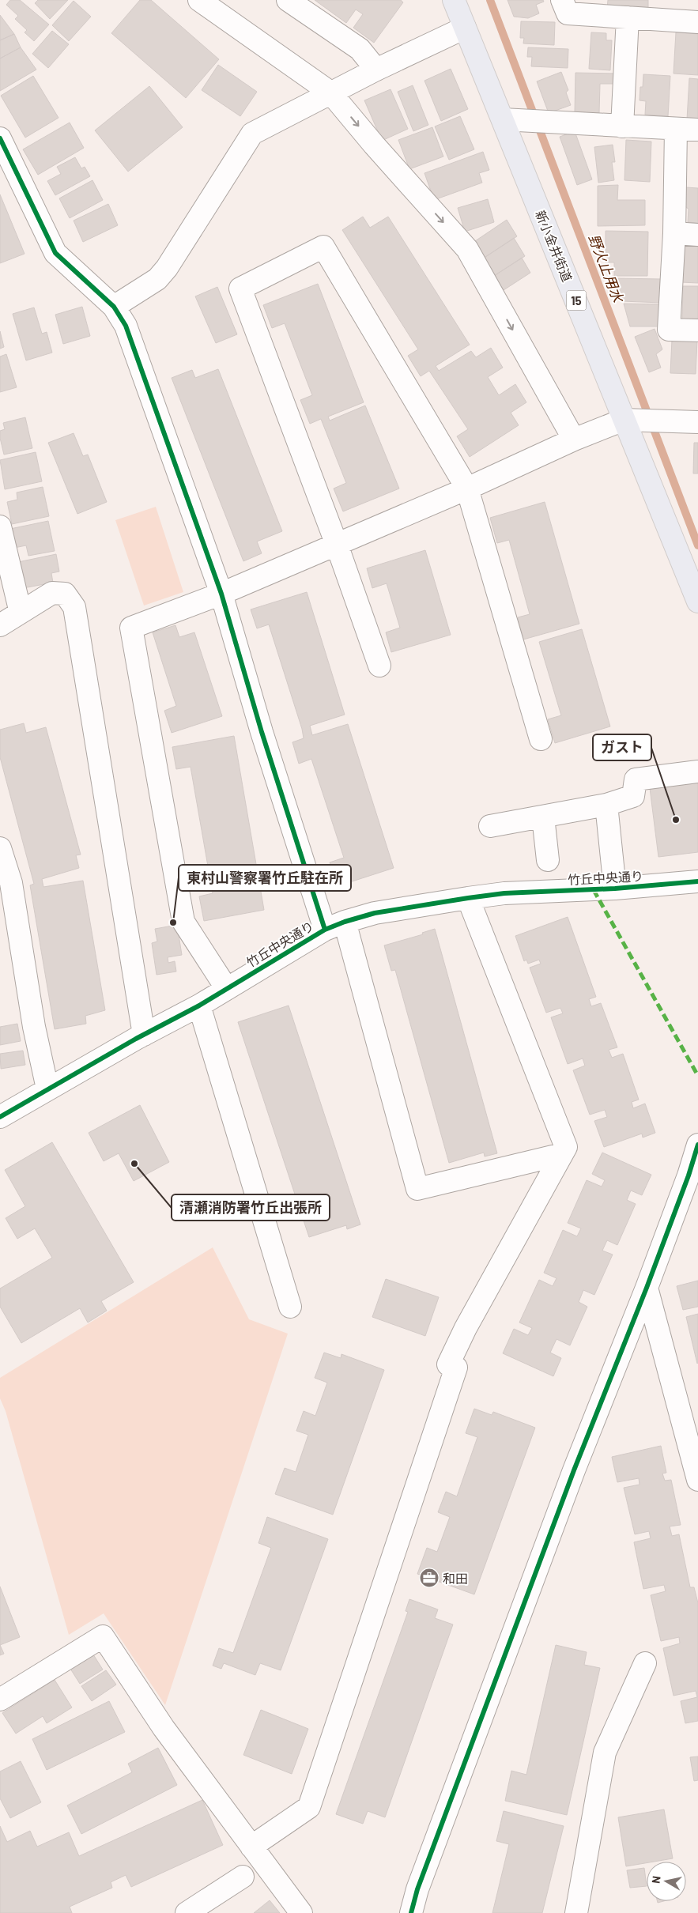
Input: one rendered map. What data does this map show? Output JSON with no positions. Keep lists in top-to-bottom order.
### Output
{
  "streets": {
    "main road": ["新小金井街道", "15"],
    "street": ["竹丘中央通り"]
  },
  "water": ["野火止用水"],
  "places": {
    "other": ["ガスト", "東村山警察署竹丘駐在所", "清瀬消防署竹丘出張所"],
    "office": ["和田"]
  },
  "north": "left"
}
